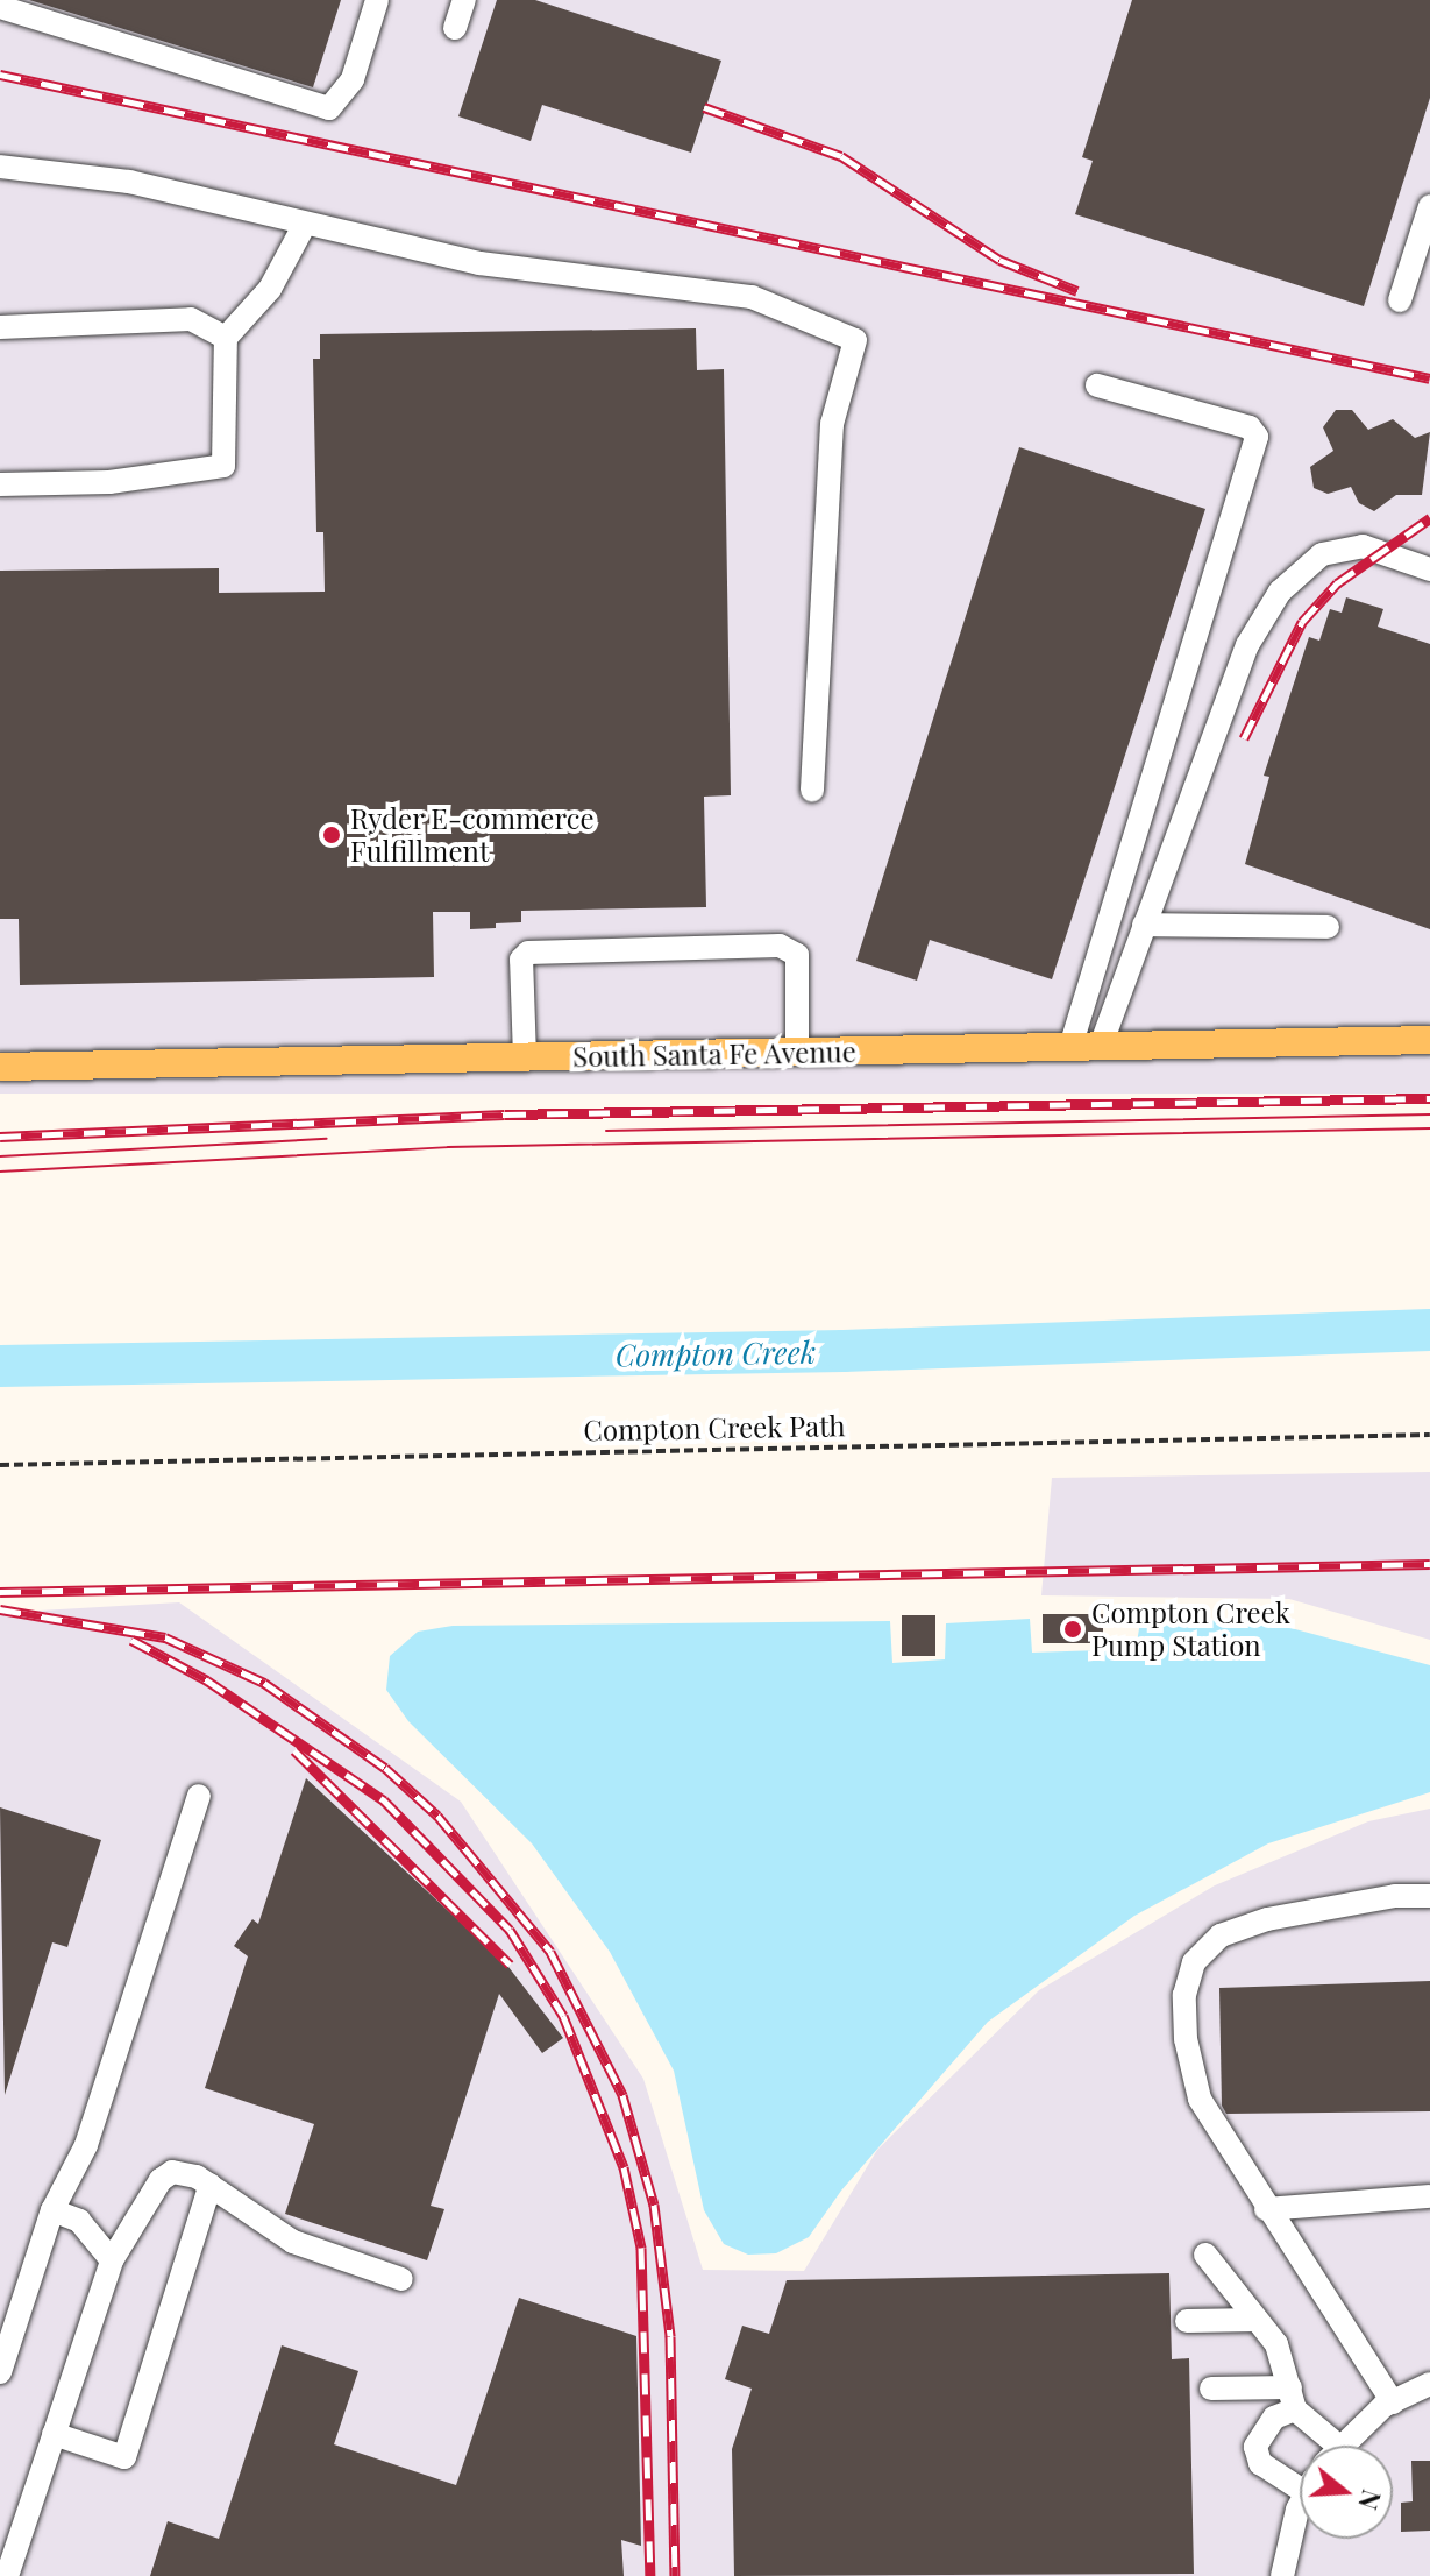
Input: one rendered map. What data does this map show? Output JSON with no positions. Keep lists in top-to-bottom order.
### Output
{
  "streets": {
    "main road": ["South Santa Fe Avenue"],
    "path": ["Compton Creek Path"]
  },
  "water": ["Compton Creek"],
  "places": ["Ryder E-commerce Fulfillment", "Compton Creek Pump Station"],
  "north": "right"
}
